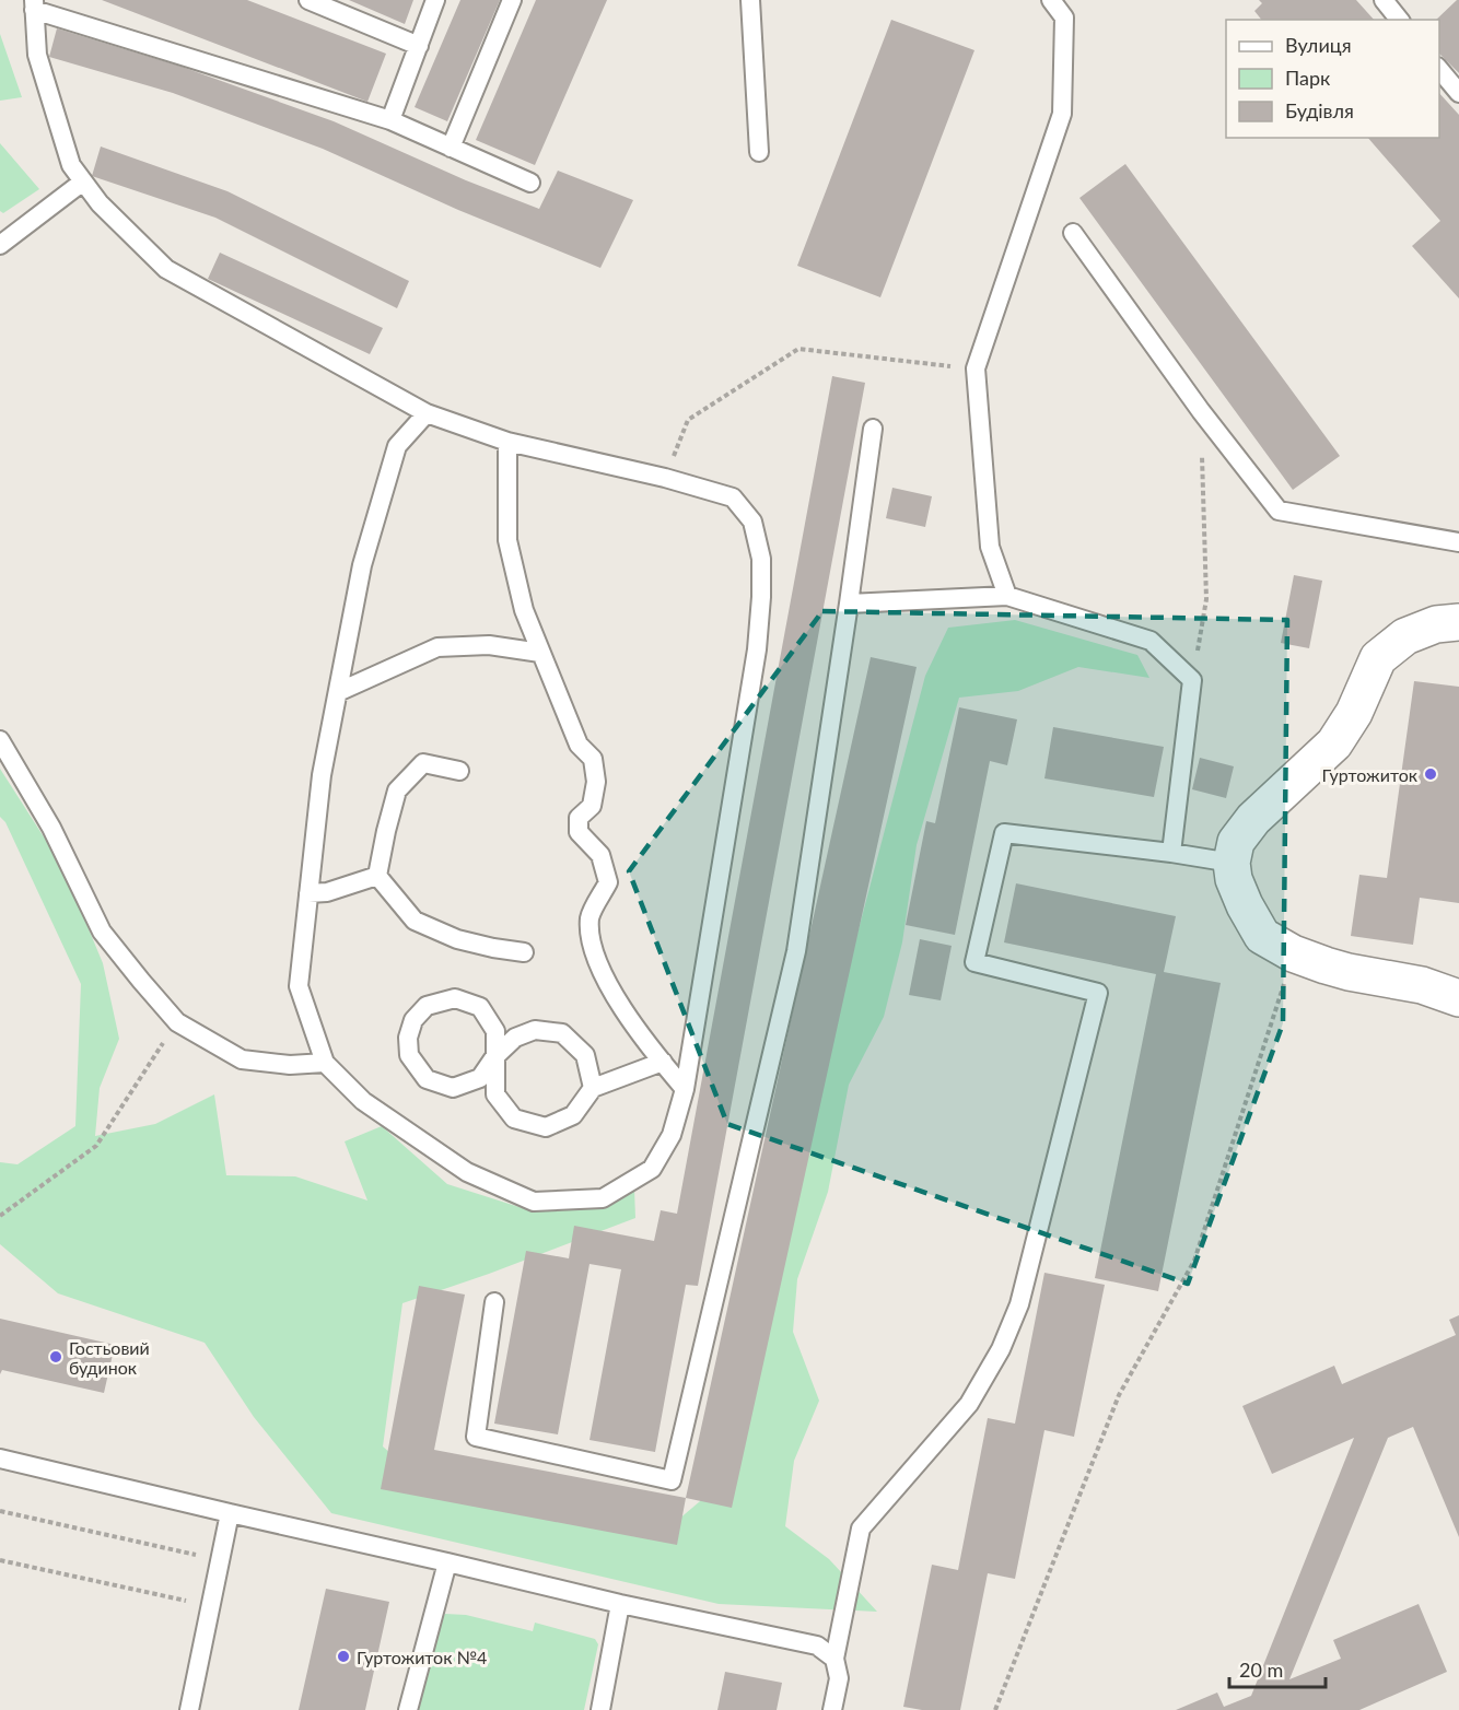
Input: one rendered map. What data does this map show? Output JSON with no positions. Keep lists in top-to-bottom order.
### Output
{
  "places": ["Гуртожиток", "Гостьовий будинок", "Гуртожиток №4"],
  "legend": ["Вулиця", "Парк", "Будівля"],
  "scale_bar": "20 m"
}
